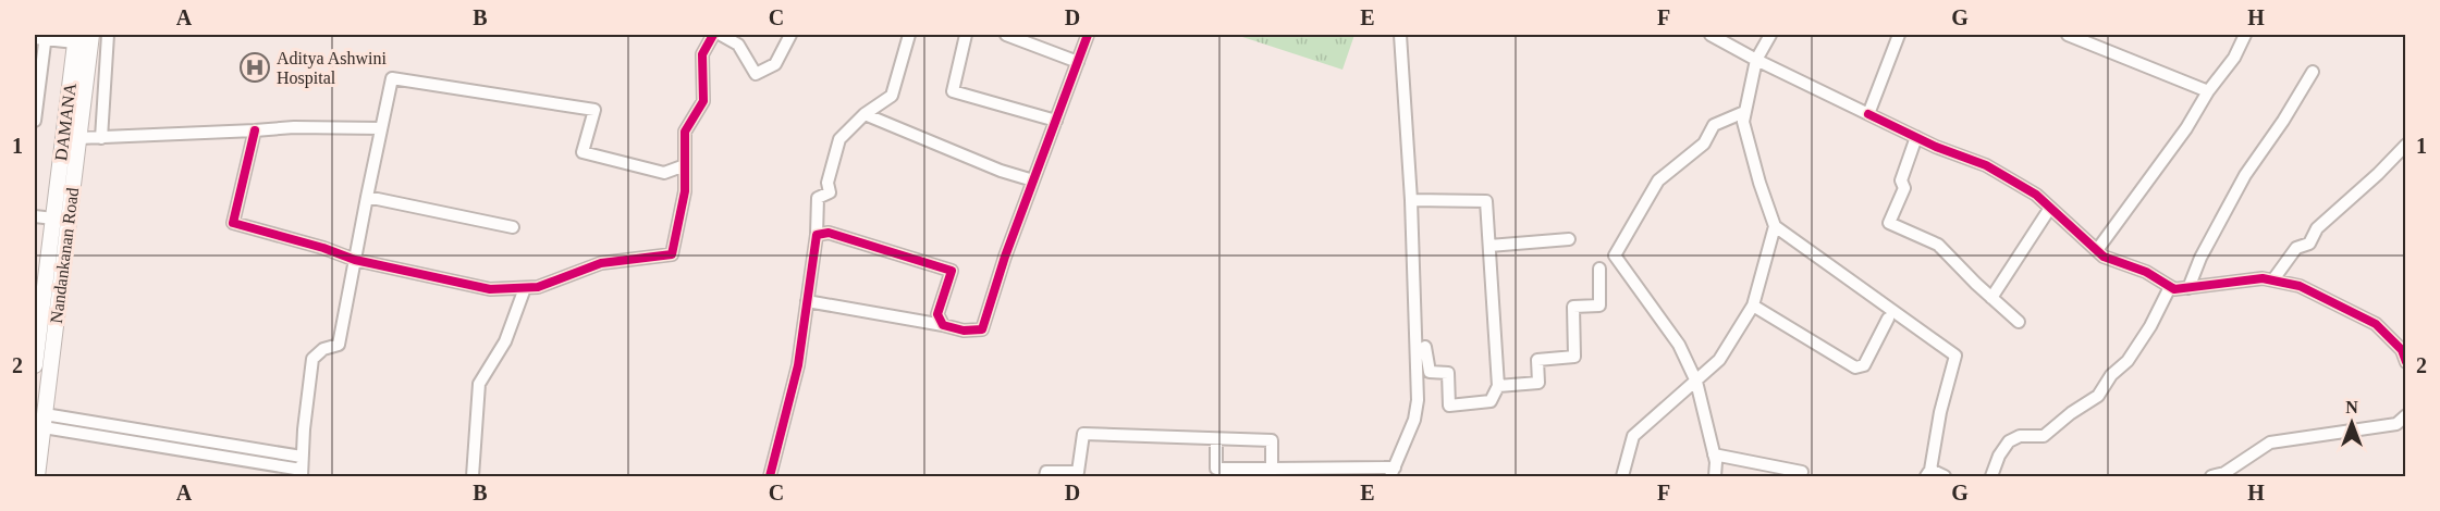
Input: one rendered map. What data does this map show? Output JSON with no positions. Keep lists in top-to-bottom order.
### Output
{
  "streets": {
    "main road": ["DAMANA", "Nandankanan Road"]
  },
  "places": {
    "hospital": ["Aditya Ashwini Hospital"]
  },
  "north": "top",
  "grid": {
    "columns": [
      "A",
      "B",
      "C",
      "D",
      "E",
      "F",
      "G",
      "H"
    ],
    "rows": ["1", "2"]
  }
}
